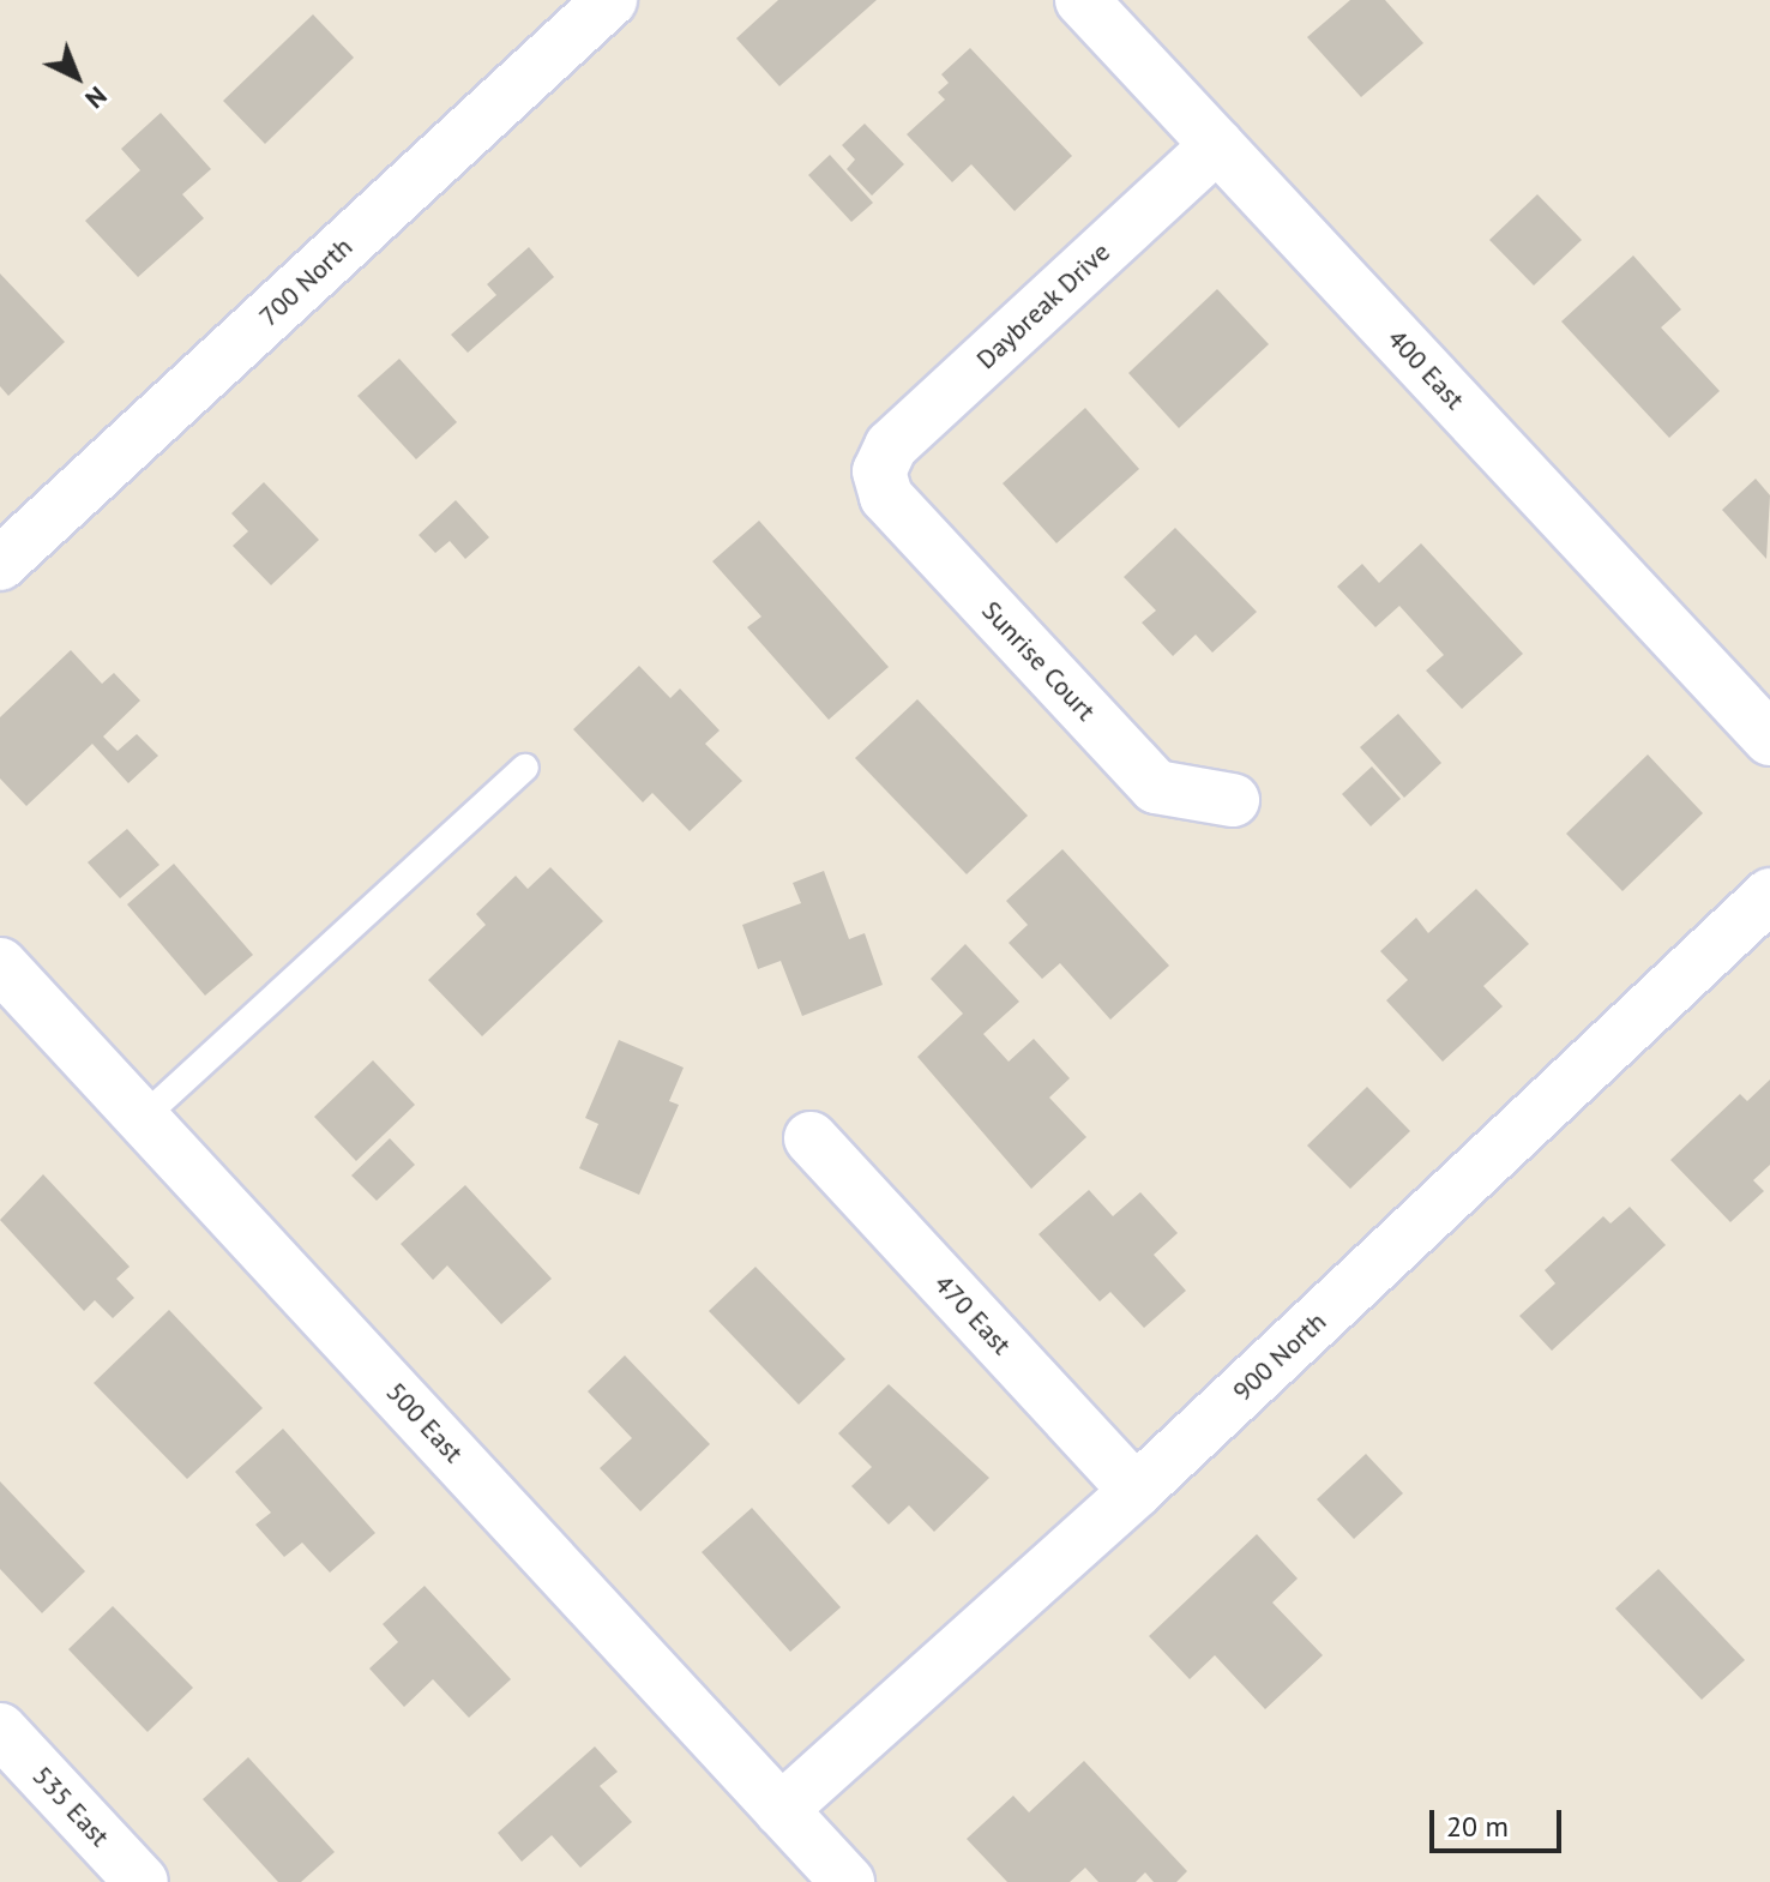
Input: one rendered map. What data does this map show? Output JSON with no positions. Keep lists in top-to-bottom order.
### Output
{
  "streets": {
    "street": [
      "700 North",
      "Daybreak Drive",
      "400 East",
      "Sunrise Court",
      "470 East",
      "900 North",
      "500 East",
      "535 East"
    ]
  },
  "crossings": [
    ["Daybreak Drive", "400 East"],
    ["Daybreak Drive", "Sunrise Court"],
    ["470 East", "900 North"],
    ["900 North", "500 East"]
  ],
  "scale_bar": "20 m",
  "north": "bottom right"
}
